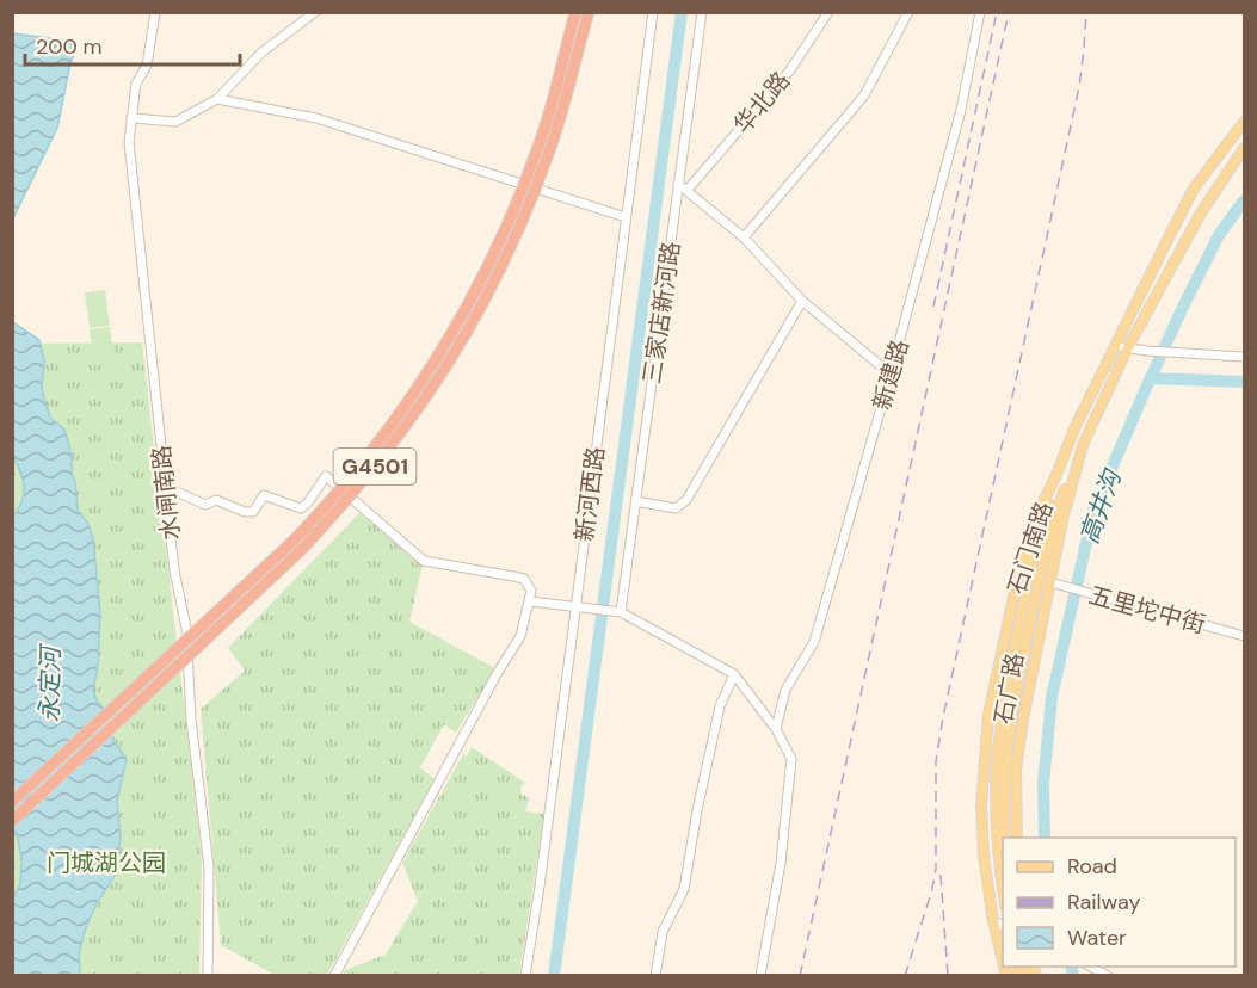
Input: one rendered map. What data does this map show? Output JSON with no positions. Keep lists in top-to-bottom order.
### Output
{
  "streets": {
    "highway": ["G4501"],
    "main road": ["石门南路", "石广路"],
    "street": [
      "华北路",
      "三家店新河路",
      "新建路",
      "水闸南路",
      "新河西路",
      "五里坨中街"
    ]
  },
  "crossings": [
    ["石门南路", "五里坨中街"],
    ["石门南路", "石广路"]
  ],
  "water": ["高井沟", "永定河"],
  "parks": ["门城湖公园"],
  "legend": ["Road", "Railway", "Water"],
  "scale_bar": "200 m"
}
